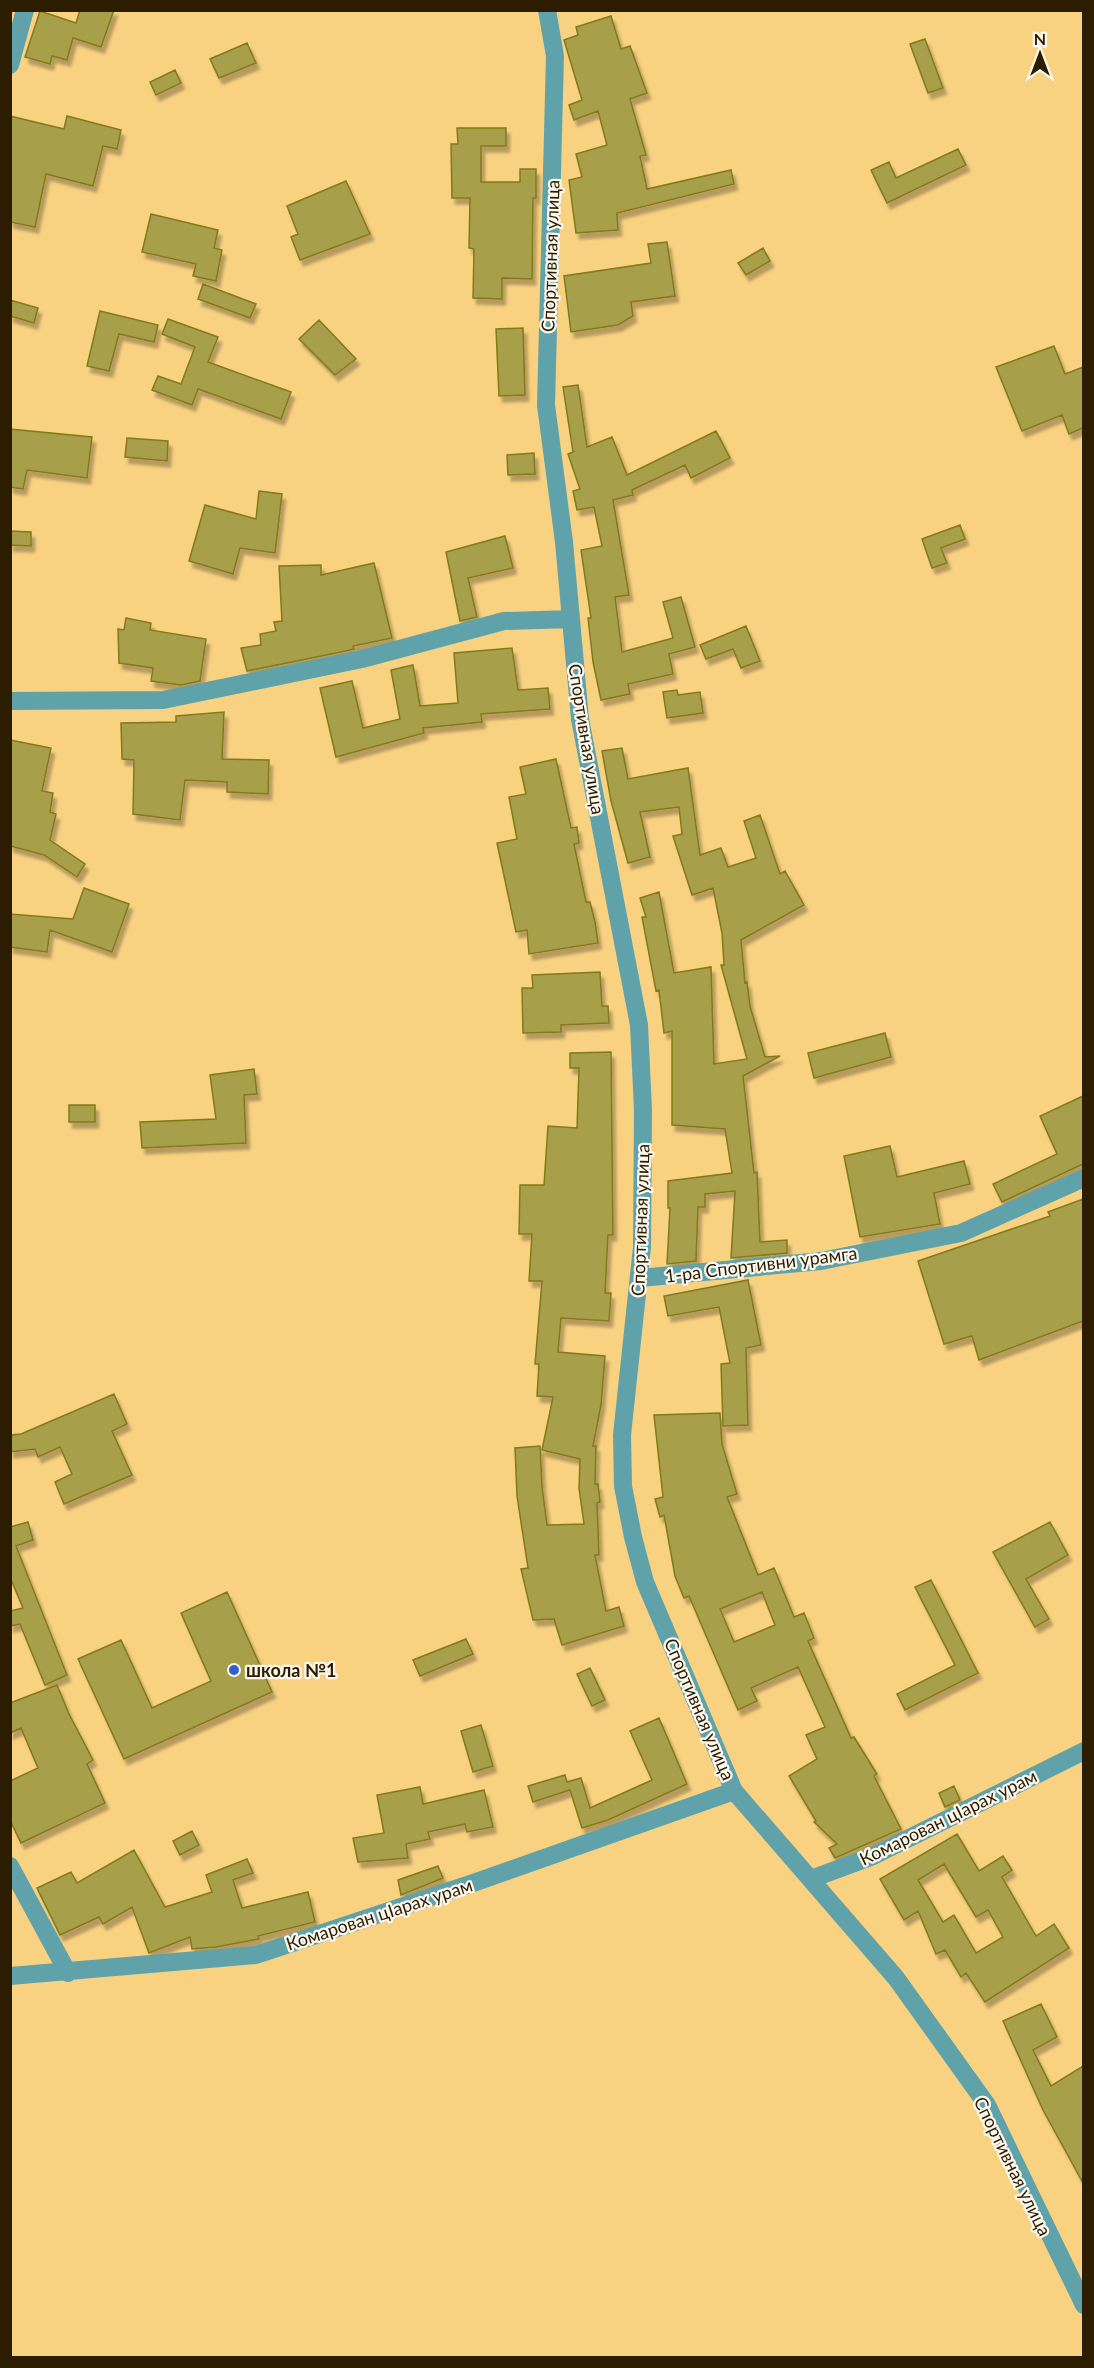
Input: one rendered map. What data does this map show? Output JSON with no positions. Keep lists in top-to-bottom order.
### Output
{
  "streets": {
    "street": ["Спортивная улица", "1-ра Спортивни урамга", "Комарован цIарах урам"]
  },
  "crossings": [
    ["Спортивная улица", "1-ра Спортивни урамга"],
    ["Спортивная улица", "Комарован цIарах урам"]
  ],
  "places": ["школа №1"],
  "north": "top"
}
